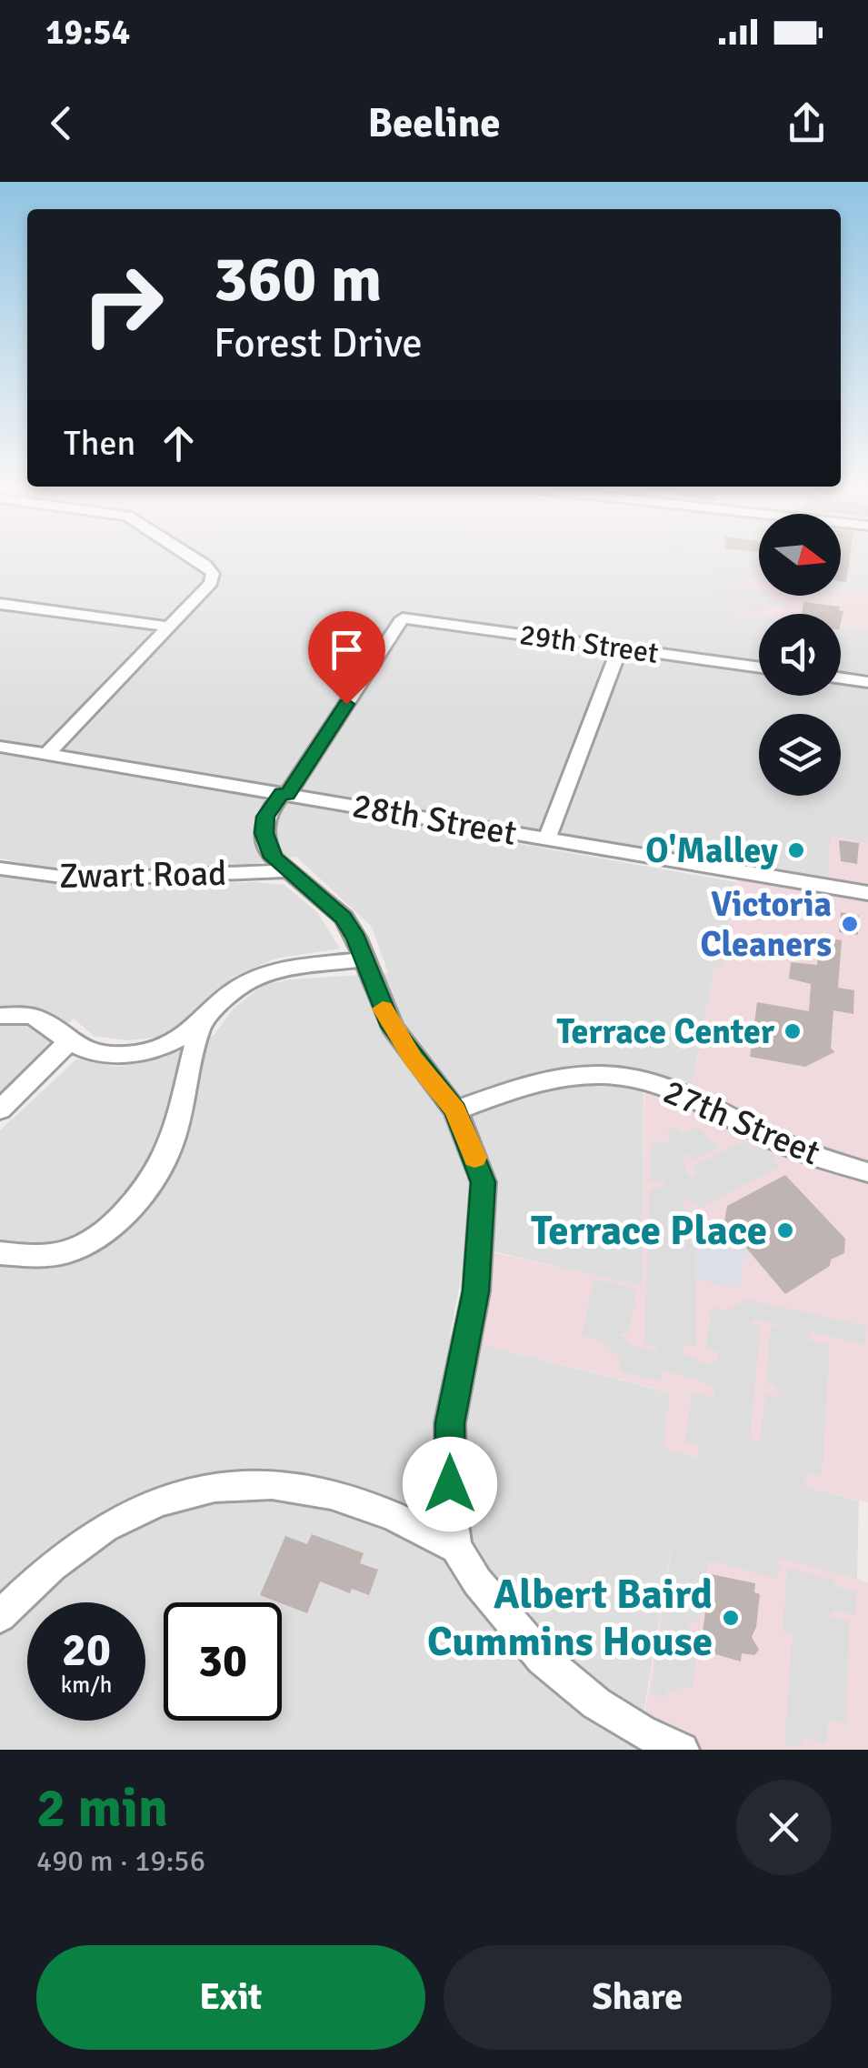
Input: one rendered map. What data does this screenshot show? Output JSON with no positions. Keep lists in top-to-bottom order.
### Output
{
  "streets": {
    "street": [
      "29th Street",
      "28th Street",
      "Zwart Road",
      "27th Street"
    ]
  },
  "crossings": [
    ["29th Street", "28th Street"]
  ],
  "places": [
    "O'Malley",
    "Victoria Cleaners",
    "Terrace Center",
    "Terrace Place",
    "Albert Baird Cummins House"
  ],
  "north": "right",
  "page": {
    "status": "19:54",
    "header": "Beeline",
    "turn": ["360 m", "Forest Drive"],
    "then": "Then",
    "speed": "20 km/h",
    "limit": "30",
    "heading": ["2 min", "490 m · 19:56"],
    "buttons": ["Exit", "Share"]
  }
}
